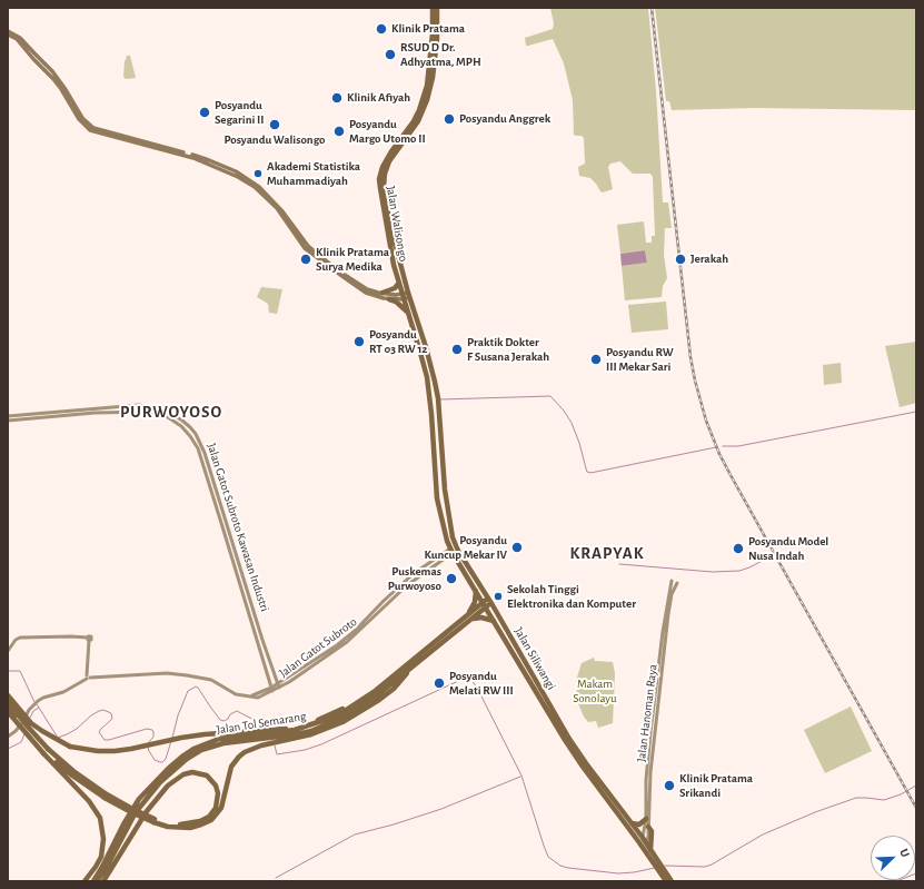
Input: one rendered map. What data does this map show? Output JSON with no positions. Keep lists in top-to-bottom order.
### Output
{
  "streets": {
    "highway": ["Jalan Walisongo", "Jalan Siliwangi", "Jalan Tol Semarang"],
    "street": ["Jalan Gatot Subroto Kawasan Industri", "Jalan Gatot Subroto", "Jalan Hanoman Raya"]
  },
  "crossings": [
    ["Jalan Walisongo", "Jalan Siliwangi"],
    ["Jalan Gatot Subroto Kawasan Industri", "Jalan Gatot Subroto"],
    ["Jalan Gatot Subroto", "Jalan Siliwangi"],
    ["Jalan Siliwangi", "Jalan Hanoman Raya"],
    ["Jalan Siliwangi", "Jalan Tol Semarang"]
  ],
  "districts": ["PURWOYOSO", "KRAPYAK"],
  "parks": ["Makam Sonolayu"],
  "places": [
    "Klinik Pratama",
    "RSUD D Dr. Adhyatma, MPH",
    "Klinik Afiyah",
    "Posyandu Segarini II",
    "Posyandu Anggrek",
    "Posyandu Walisongo",
    "Posyandu Margo Utomo II",
    "Akademi Statistika Muhammadiyah",
    "Klinik Pratama Surya Medika",
    "Jerakah",
    "Posyandu RT 03 RW 12",
    "Praktik Dokter F Susana Jerakah",
    "Posyandu RW III Mekar Sari",
    "Posyandu Kuncup Mekar IV",
    "Posyandu Model Nusa Indah",
    "Puskemas Purwoyoso",
    "Sekolah Tinggi Elektronika dan Komputer",
    "Posyandu Melati RW III",
    "Klinik Pratama Srikandi"
  ],
  "north": "top right"
}
